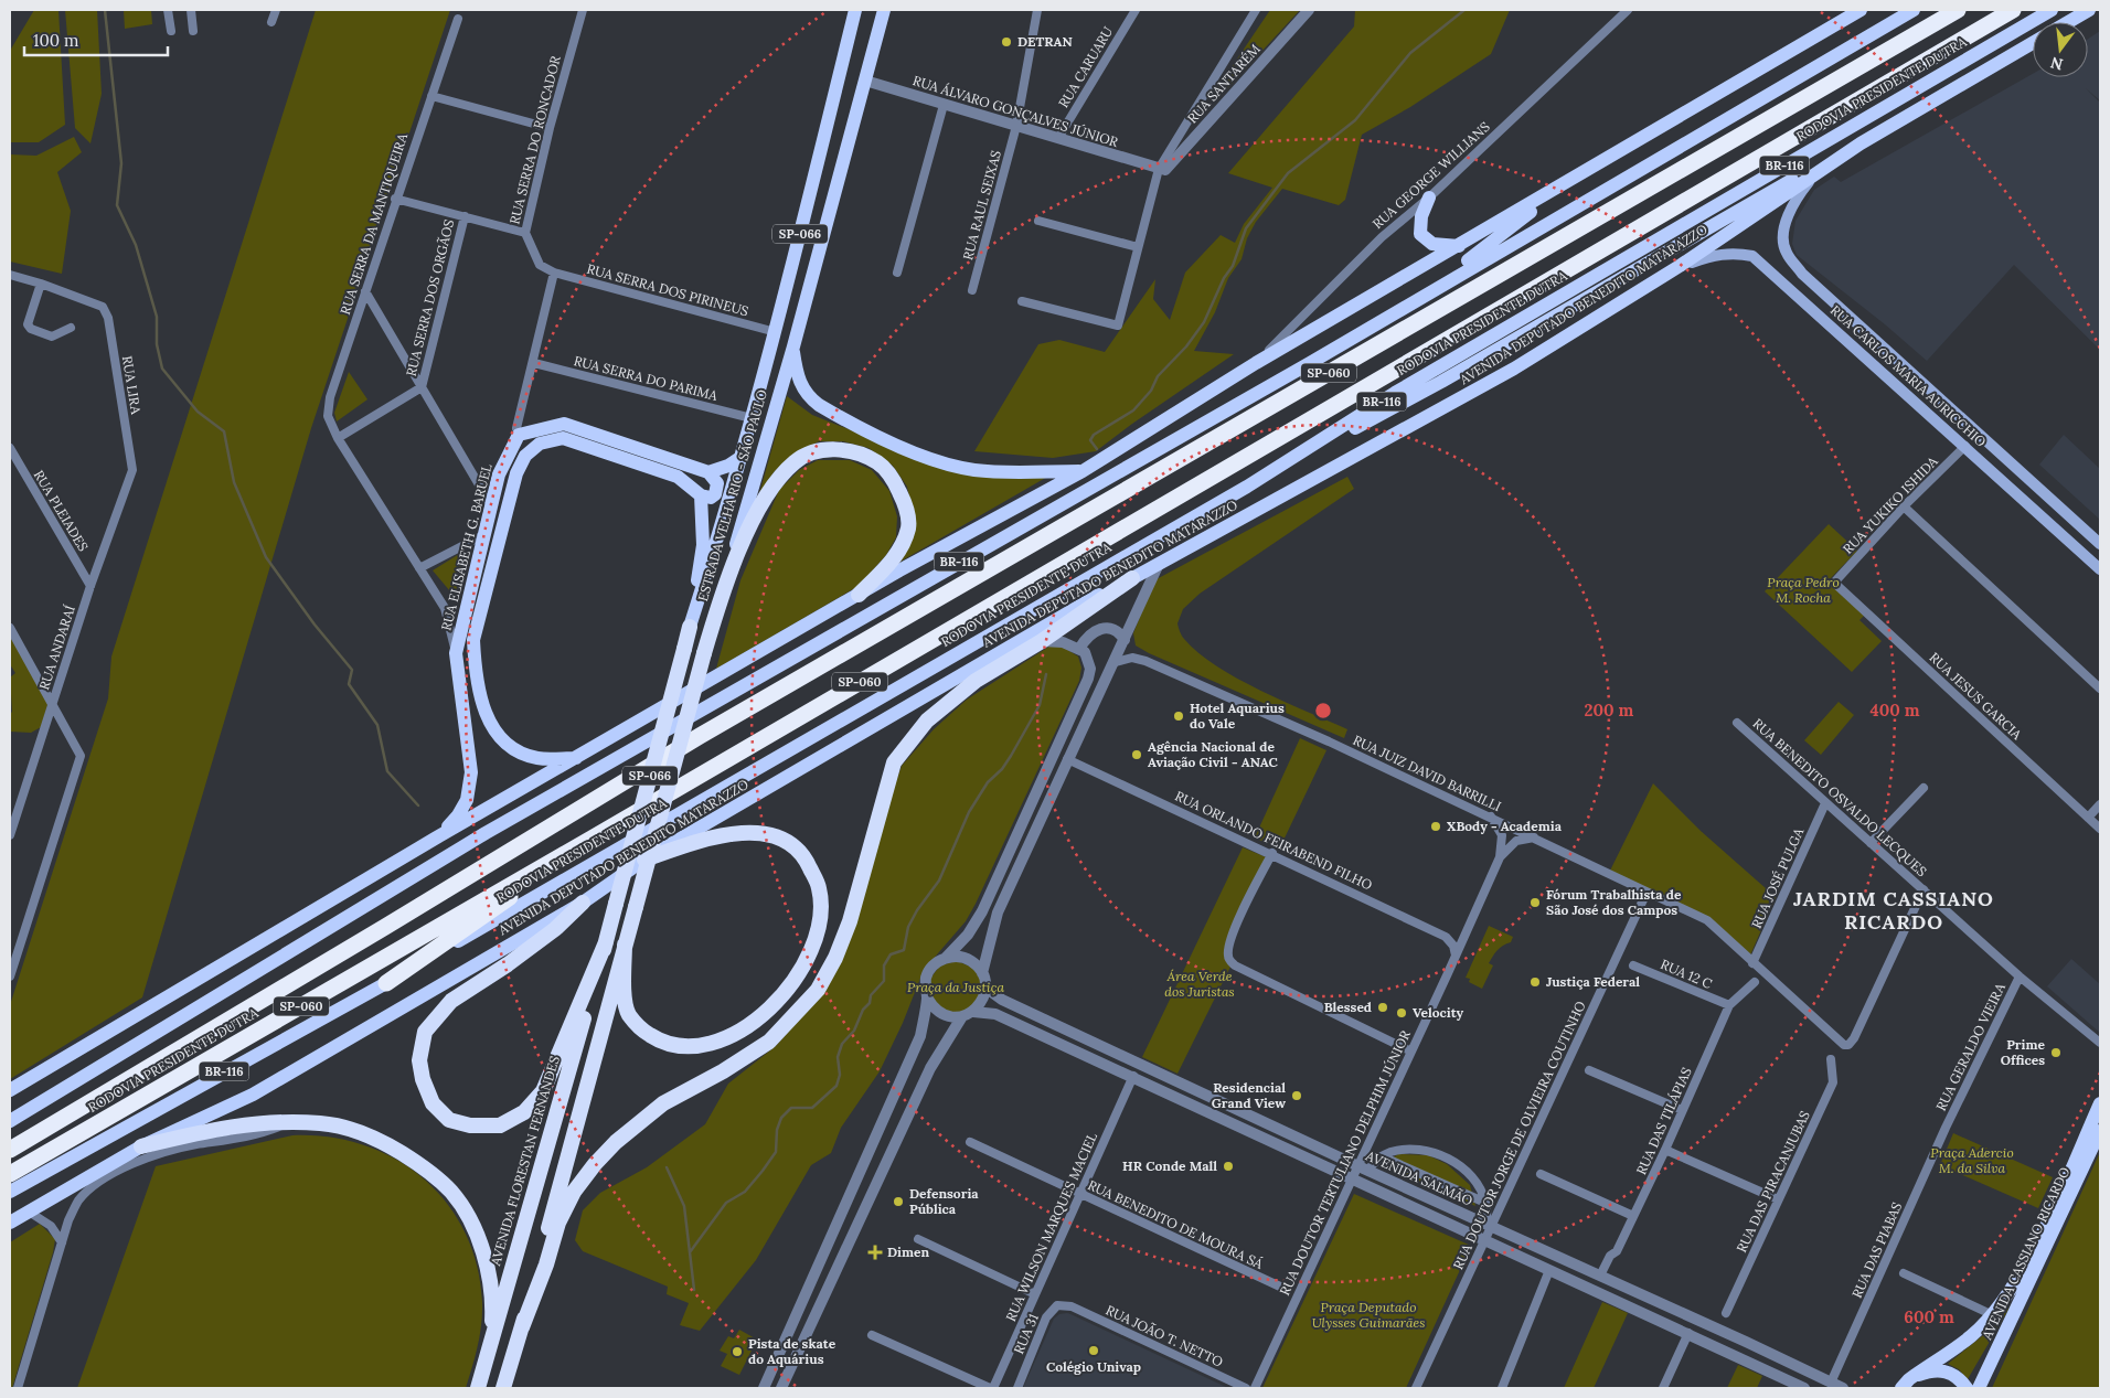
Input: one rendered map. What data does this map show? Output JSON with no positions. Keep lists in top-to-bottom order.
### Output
{
  "streets": {
    "highway": [
      "RODOVIA PRESIDENTE DUTRA",
      "SP-066",
      "SP-060",
      "ESTRADA VELHA RIO - SÃO PAULO",
      "AVENIDA FLORESTAN FERNANDES"
    ],
    "main road": [
      "BR-116",
      "AVENIDA DEPUTADO BENEDITO MATARAZZO",
      "RUA CARLOS MARIA AURICCHIO",
      "RUA ELISABETH G. BARUEL",
      "AVENIDA CASSIANO RICARDO"
    ],
    "street": [
      "RUA CARUARU",
      "RUA SANTARÉM",
      "RUA ÁLVARO GONÇALVES JÚNIOR",
      "RUA SERRA DO RONCADOR",
      "RUA GEORGE WILLIANS",
      "RUA RAUL SEIXAS",
      "RUA SERRA DA MANTIQUEIRA",
      "RUA SERRA DOS PIRINEUS",
      "RUA SERRA DOS ORGÃOS",
      "RUA SERRA DO PARIMA",
      "RUA LIRA",
      "RUA YUKIKO ISHIDA",
      "RUA PLEIADES",
      "RUA ANDARAÍ",
      "RUA JESUS GARCIA",
      "RUA JUIZ DAVID BARRILLI",
      "RUA BENEDITO OSVALDO LECQUES",
      "RUA ORLANDO FEIRABEND FILHO",
      "RUA JOSÉ PULGA",
      "RUA 12 C",
      "RUA GERALDO VIEIRA",
      "RUA DAS TILÁPIAS",
      "RUA DOUTOR JORGE DE OLVIEIRA COUTINHO",
      "RUA DOUTOR TERTULIANO DELPHIM JÚNIOR",
      "AVENIDA SALMÃO",
      "RUA DAS PIRACANJUBAS",
      "RUA BENEDITO DE MOURA SÁ",
      "RUA WILSON MARQUES MACIEL",
      "RUA DAS PIABAS",
      "RUA 31",
      "RUA JOÃO T. NETTO"
    ]
  },
  "crossings": [
    ["RUA CARUARU", "RUA ÁLVARO GONÇALVES JÚNIOR"],
    ["RUA SANTARÉM", "RUA ÁLVARO GONÇALVES JÚNIOR"],
    ["RUA ÁLVARO GONÇALVES JÚNIOR", "RUA RAUL SEIXAS"],
    ["RUA ÁLVARO GONÇALVES JÚNIOR", "SP-066"],
    ["RUA SERRA DO RONCADOR", "RUA SERRA DOS PIRINEUS"],
    ["RUA SERRA DA MANTIQUEIRA", "RUA SERRA DOS ORGÃOS"],
    ["RUA SERRA DA MANTIQUEIRA", "RUA ELISABETH G. BARUEL"],
    ["SP-066", "RUA SERRA DOS PIRINEUS"],
    ["SP-066", "RUA SERRA DO PARIMA"],
    ["SP-066", "ESTRADA VELHA RIO - SÃO PAULO"],
    ["SP-066", "AVENIDA FLORESTAN FERNANDES"],
    ["AVENIDA DEPUTADO BENEDITO MATARAZZO", "RUA CARLOS MARIA AURICCHIO"],
    ["RUA CARLOS MARIA AURICCHIO", "RUA YUKIKO ISHIDA"],
    ["RUA LIRA", "RUA ANDARAÍ"],
    ["RUA YUKIKO ISHIDA", "RUA JESUS GARCIA"],
    ["RUA PLEIADES", "RUA ANDARAÍ"],
    ["RUA JUIZ DAVID BARRILLI", "RUA BENEDITO OSVALDO LECQUES"],
    ["RUA JUIZ DAVID BARRILLI", "RUA JOSÉ PULGA"],
    ["RUA JUIZ DAVID BARRILLI", "RUA DOUTOR JORGE DE OLVIEIRA COUTINHO"],
    ["RUA JUIZ DAVID BARRILLI", "RUA DOUTOR TERTULIANO DELPHIM JÚNIOR"],
    ["RUA BENEDITO OSVALDO LECQUES", "RUA JOSÉ PULGA"],
    ["RUA BENEDITO OSVALDO LECQUES", "RUA GERALDO VIEIRA"],
    ["RUA ORLANDO FEIRABEND FILHO", "RUA DOUTOR TERTULIANO DELPHIM JÚNIOR"],
    ["RUA 12 C", "RUA DAS TILÁPIAS"],
    ["RUA GERALDO VIEIRA", "RUA DAS PIABAS"],
    ["RUA DAS TILÁPIAS", "AVENIDA SALMÃO"],
    ["RUA DOUTOR JORGE DE OLVIEIRA COUTINHO", "AVENIDA SALMÃO"],
    ["RUA DOUTOR TERTULIANO DELPHIM JÚNIOR", "AVENIDA SALMÃO"],
    ["AVENIDA SALMÃO", "RUA DAS PIABAS"],
    ["RUA BENEDITO DE MOURA SÁ", "RUA WILSON MARQUES MACIEL"],
    ["RUA 31", "RUA JOÃO T. NETTO"]
  ],
  "districts": ["JARDIM CASSIANO RICARDO"],
  "parks": [
    "Praça Pedro M. Rocha",
    "Área Verde dos Juristas",
    "Praça da Justiça",
    "Praça Adercio M. da Silva",
    "Praça Deputado Ulysses Guimarães"
  ],
  "places": {
    "other": [
      "DETRAN",
      "Hotel Aquarius do Vale",
      "Agência Nacional de Aviação Civil - ANAC",
      "XBody - Academia",
      "Fórum Trabalhista de São José dos Campos",
      "Justiça Federal",
      "Blessed",
      "Velocity",
      "Prime Offices",
      "Residencial Grand View",
      "HR Conde Mall",
      "Defensoria Pública",
      "Colégio Univap",
      "Pista de skate do Aquárius"
    ],
    "health": ["Dimen"]
  },
  "scale_bar": "100 m",
  "north": "bottom",
  "rings": ["200 m", "400 m", "600 m"]
}
